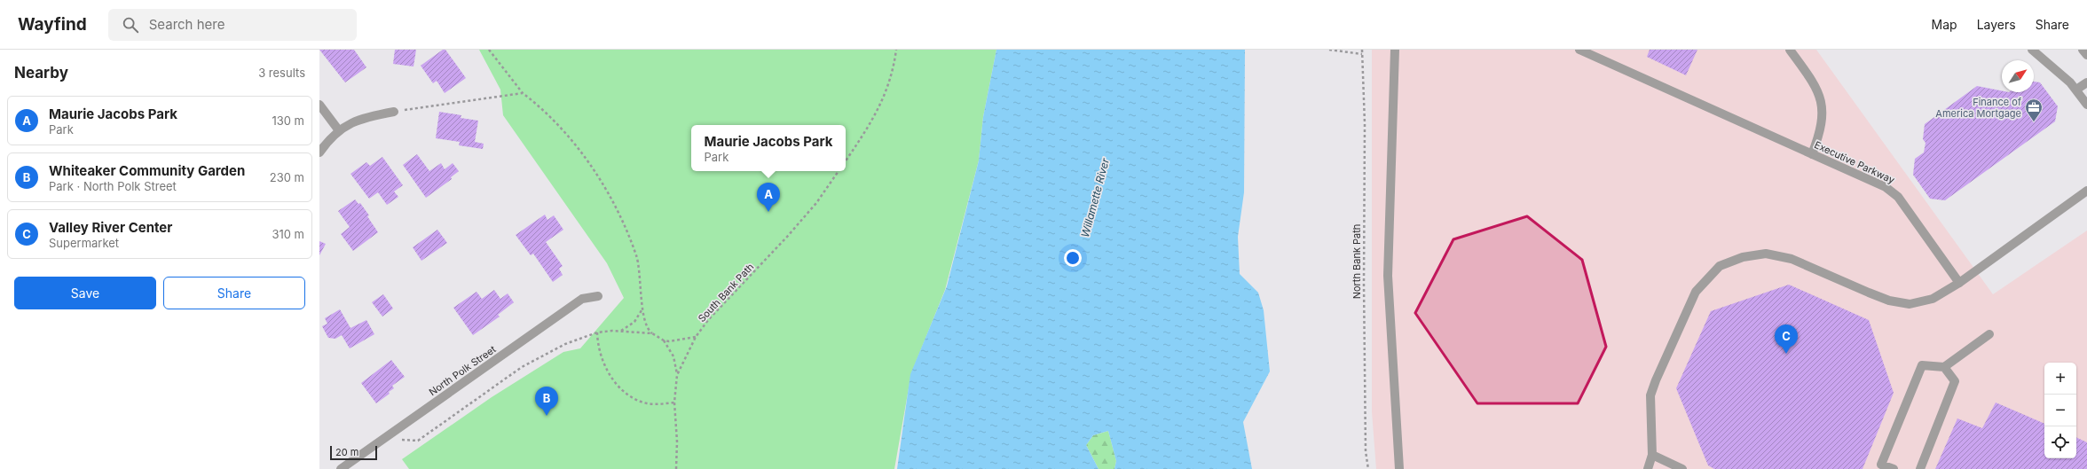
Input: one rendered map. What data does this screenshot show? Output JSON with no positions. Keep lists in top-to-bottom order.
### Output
{
  "streets": {
    "street": ["Executive Parkway", "North Polk Street"],
    "path": ["North Bank Path", "South Bank Path"]
  },
  "water": ["Willamette River"],
  "places": {
    "office": ["Finance of America Mortgage"]
  },
  "scale_bar": "20 m",
  "north": "top right",
  "page": {
    "header": "Wayfind",
    "search": "Search here",
    "nav": ["Map", "Layers", "Share"],
    "heading": ["Nearby", "3 results"],
    "list": [
      {
        "mark": "A",
        "name": "Maurie Jacobs Park",
        "note": "Park",
        "value": "130 m"
      },
      {
        "mark": "B",
        "name": "Whiteaker Community Garden",
        "note": "Park · North Polk Street",
        "value": "230 m"
      },
      {
        "mark": "C",
        "name": "Valley River Center",
        "note": "Supermarket",
        "value": "310 m"
      }
    ],
    "popup": ["Maurie Jacobs Park", "Park"],
    "pins": ["A", "C", "B"],
    "buttons": ["Save", "Share"],
    "map_buttons": ["+", "−"],
    "scale": "20 m"
  }
}
